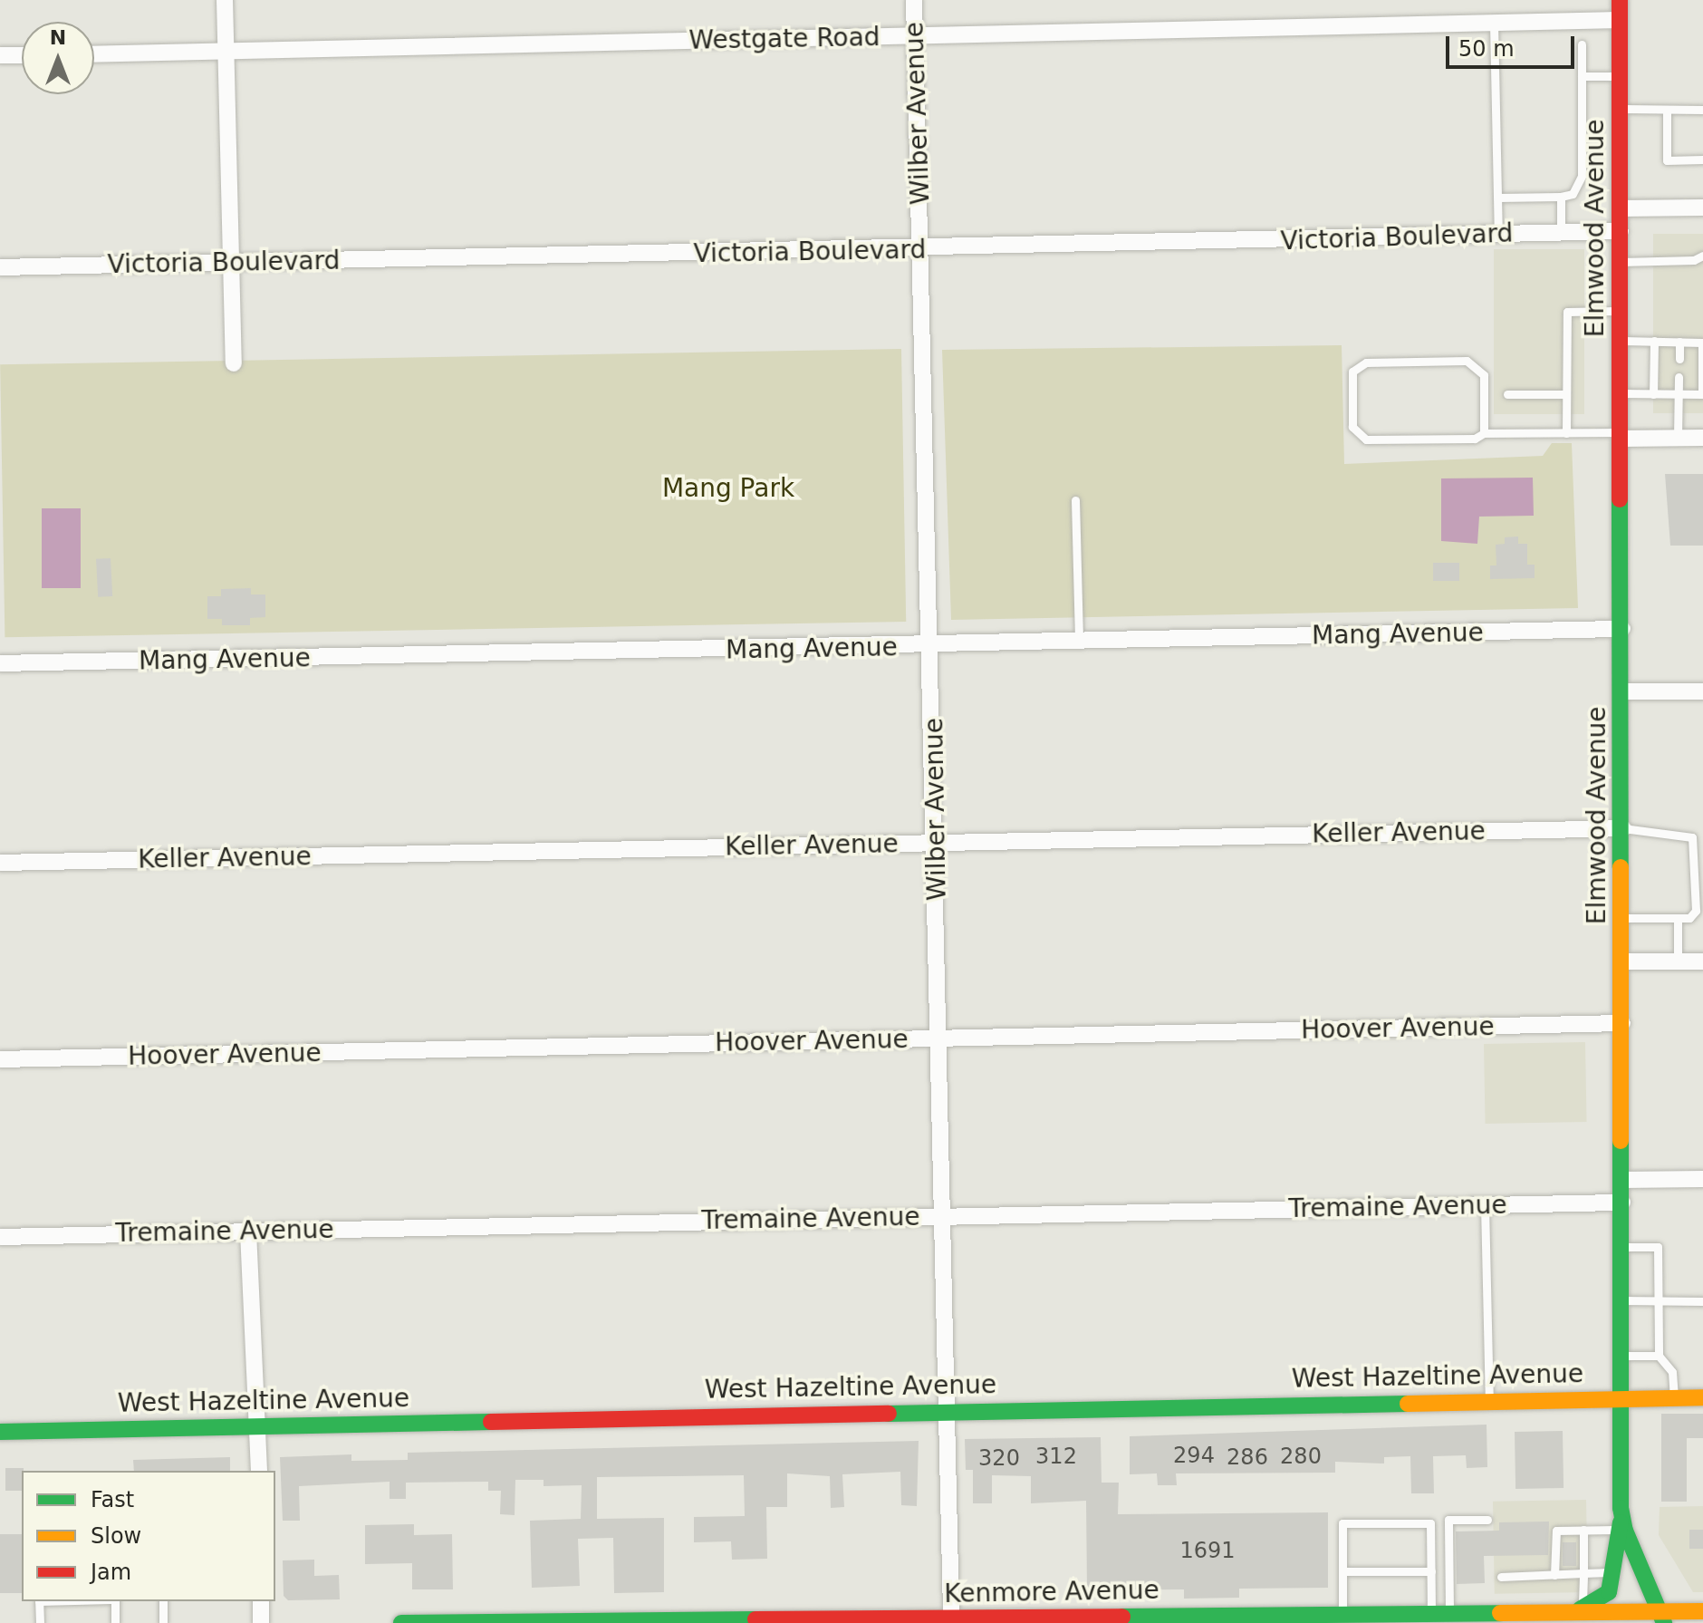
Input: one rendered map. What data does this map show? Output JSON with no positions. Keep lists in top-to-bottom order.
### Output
{
  "streets": {
    "street": [
      "Westgate Road",
      "Wilber Avenue",
      "Elmwood Avenue",
      "Victoria Boulevard",
      "Mang Avenue",
      "Keller Avenue",
      "Hoover Avenue",
      "Tremaine Avenue",
      "West Hazeltine Avenue",
      "Kenmore Avenue"
    ]
  },
  "crossings": [
    ["Westgate Road", "Wilber Avenue"],
    ["Westgate Road", "Elmwood Avenue"],
    ["Wilber Avenue", "Victoria Boulevard"],
    ["Wilber Avenue", "Mang Avenue"],
    ["Wilber Avenue", "Keller Avenue"],
    ["Wilber Avenue", "Hoover Avenue"],
    ["Wilber Avenue", "Tremaine Avenue"],
    ["Wilber Avenue", "West Hazeltine Avenue"],
    ["Wilber Avenue", "Kenmore Avenue"],
    ["Elmwood Avenue", "Victoria Boulevard"],
    ["Elmwood Avenue", "Mang Avenue"],
    ["Elmwood Avenue", "Keller Avenue"],
    ["Elmwood Avenue", "Hoover Avenue"],
    ["Elmwood Avenue", "Tremaine Avenue"],
    ["Elmwood Avenue", "West Hazeltine Avenue"],
    ["Elmwood Avenue", "Kenmore Avenue"]
  ],
  "parks": ["Mang Park"],
  "house_numbers": [
    "294",
    "312",
    "280",
    "286",
    "320",
    "1691"
  ],
  "legend": ["Fast", "Slow", "Jam"],
  "scale_bar": "50 m",
  "north": "top"
}
